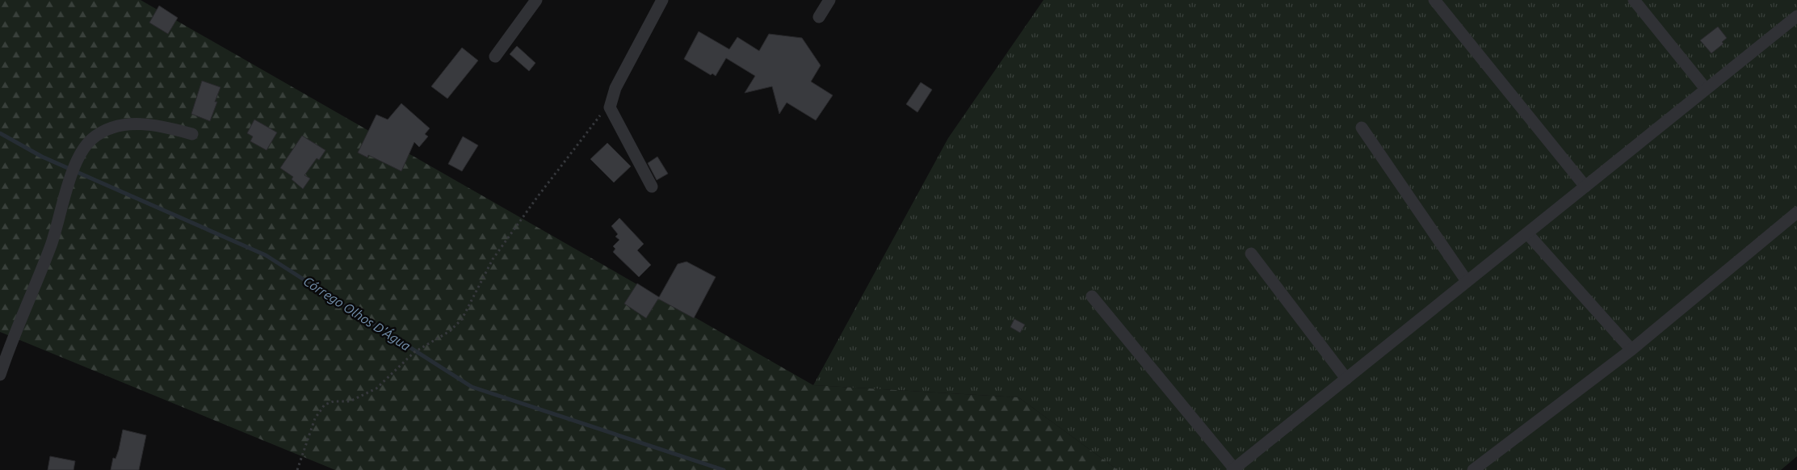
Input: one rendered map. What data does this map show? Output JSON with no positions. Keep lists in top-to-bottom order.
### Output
{
  "water": ["Córrego Olhos D'Água"]
}
